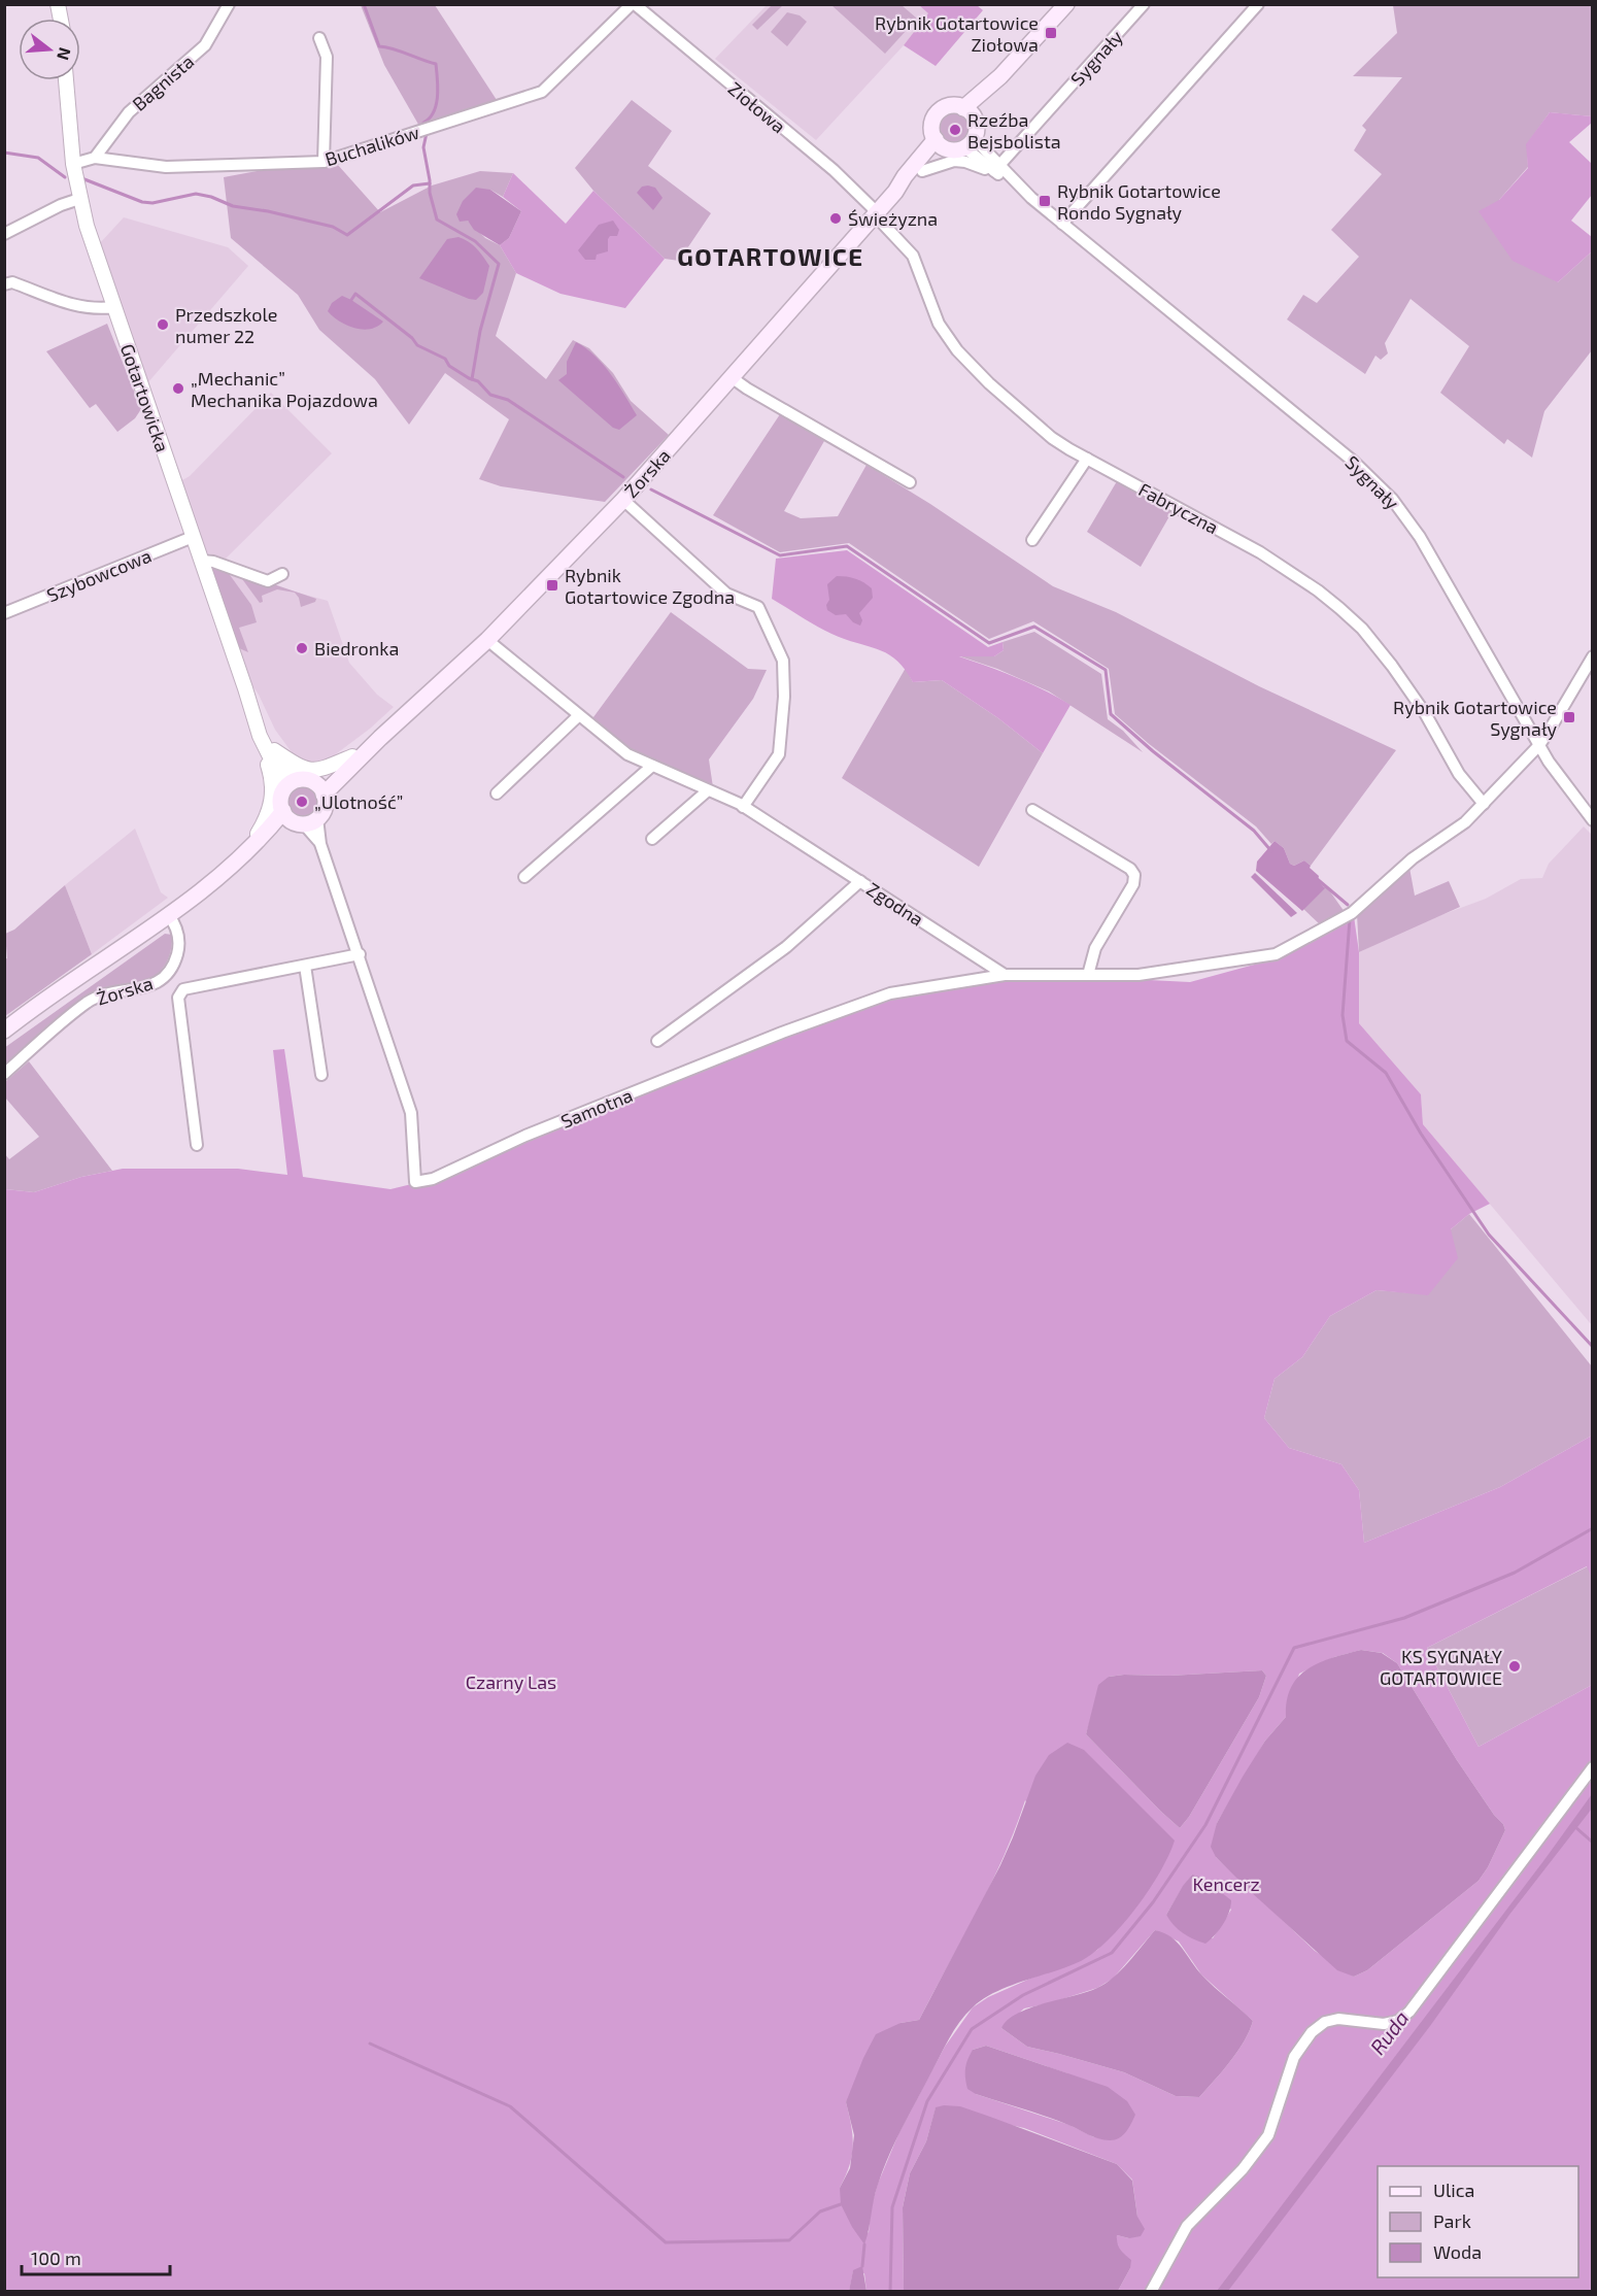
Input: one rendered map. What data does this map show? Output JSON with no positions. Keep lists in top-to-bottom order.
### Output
{
  "streets": {
    "main road": ["Żorska"],
    "street": [
      "Sygnały",
      "Bagnista",
      "Ziołowa",
      "Buchalików",
      "Gotartowicka",
      "Fabryczna",
      "Szybowcowa",
      "Zgodna",
      "Samotna"
    ]
  },
  "crossings": [
    ["Sygnały", "Żorska"],
    ["Bagnista", "Buchalików"],
    ["Ziołowa", "Buchalików"],
    ["Ziołowa", "Żorska"],
    ["Ziołowa", "Fabryczna"],
    ["Buchalików", "Gotartowicka"],
    ["Gotartowicka", "Żorska"],
    ["Gotartowicka", "Szybowcowa"],
    ["Gotartowicka", "Samotna"],
    ["Żorska", "Fabryczna"],
    ["Żorska", "Zgodna"],
    ["Żorska", "Samotna"],
    ["Zgodna", "Samotna"]
  ],
  "districts": ["GOTARTOWICE"],
  "water": ["Ruda"],
  "parks": ["Czarny Las", "Kencerz"],
  "places": {
    "transit": [
      "Rybnik Gotartowice Ziołowa",
      "Rybnik Gotartowice Rondo Sygnały",
      "Rybnik Gotartowice Zgodna",
      "Rybnik Gotartowice Sygnały"
    ],
    "other": [
      "Rzeźba Bejsbolista",
      "Świeżyzna",
      "Przedszkole numer 22",
      "„Mechanic” Mechanika Pojazdowa",
      "Biedronka",
      "„Ulotność”",
      "KS SYGNAŁY GOTARTOWICE"
    ]
  },
  "legend": ["Ulica", "Park", "Woda"],
  "scale_bar": "100 m",
  "north": "right"
}
